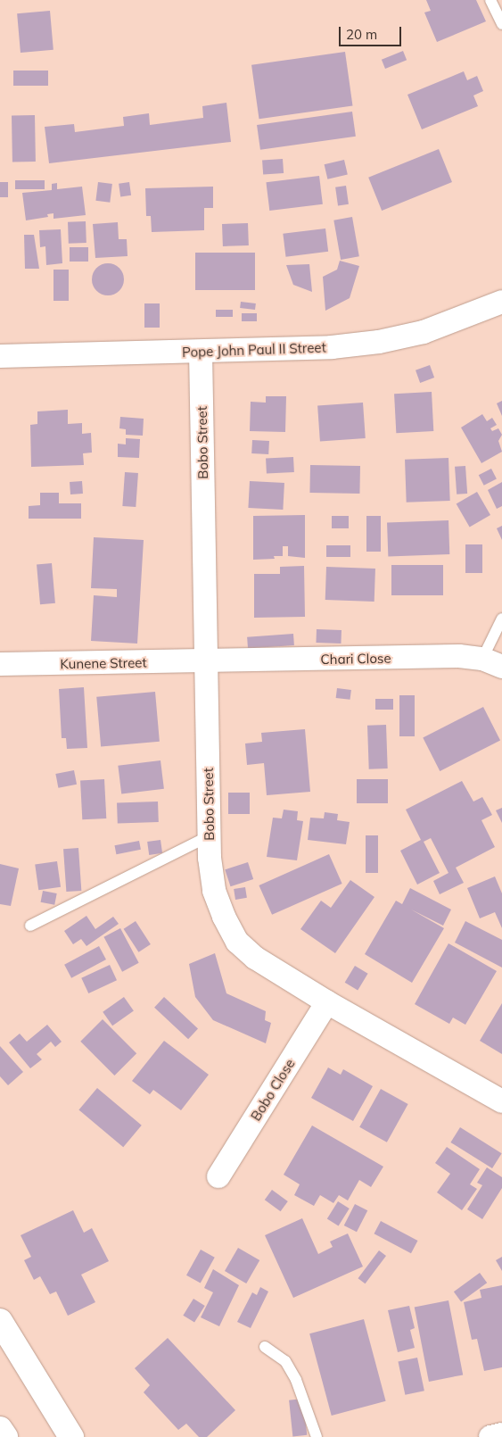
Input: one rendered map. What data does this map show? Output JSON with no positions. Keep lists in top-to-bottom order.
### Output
{
  "streets": {
    "street": [
      "Pope John Paul II Street",
      "Bobo Street",
      "Chari Close",
      "Kunene Street",
      "Bobo Close"
    ]
  },
  "crossings": [
    ["Pope John Paul II Street", "Bobo Street"],
    ["Bobo Street", "Chari Close"],
    ["Bobo Street", "Kunene Street"],
    ["Bobo Street", "Bobo Close"],
    ["Chari Close", "Kunene Street"]
  ],
  "scale_bar": "20 m"
}
